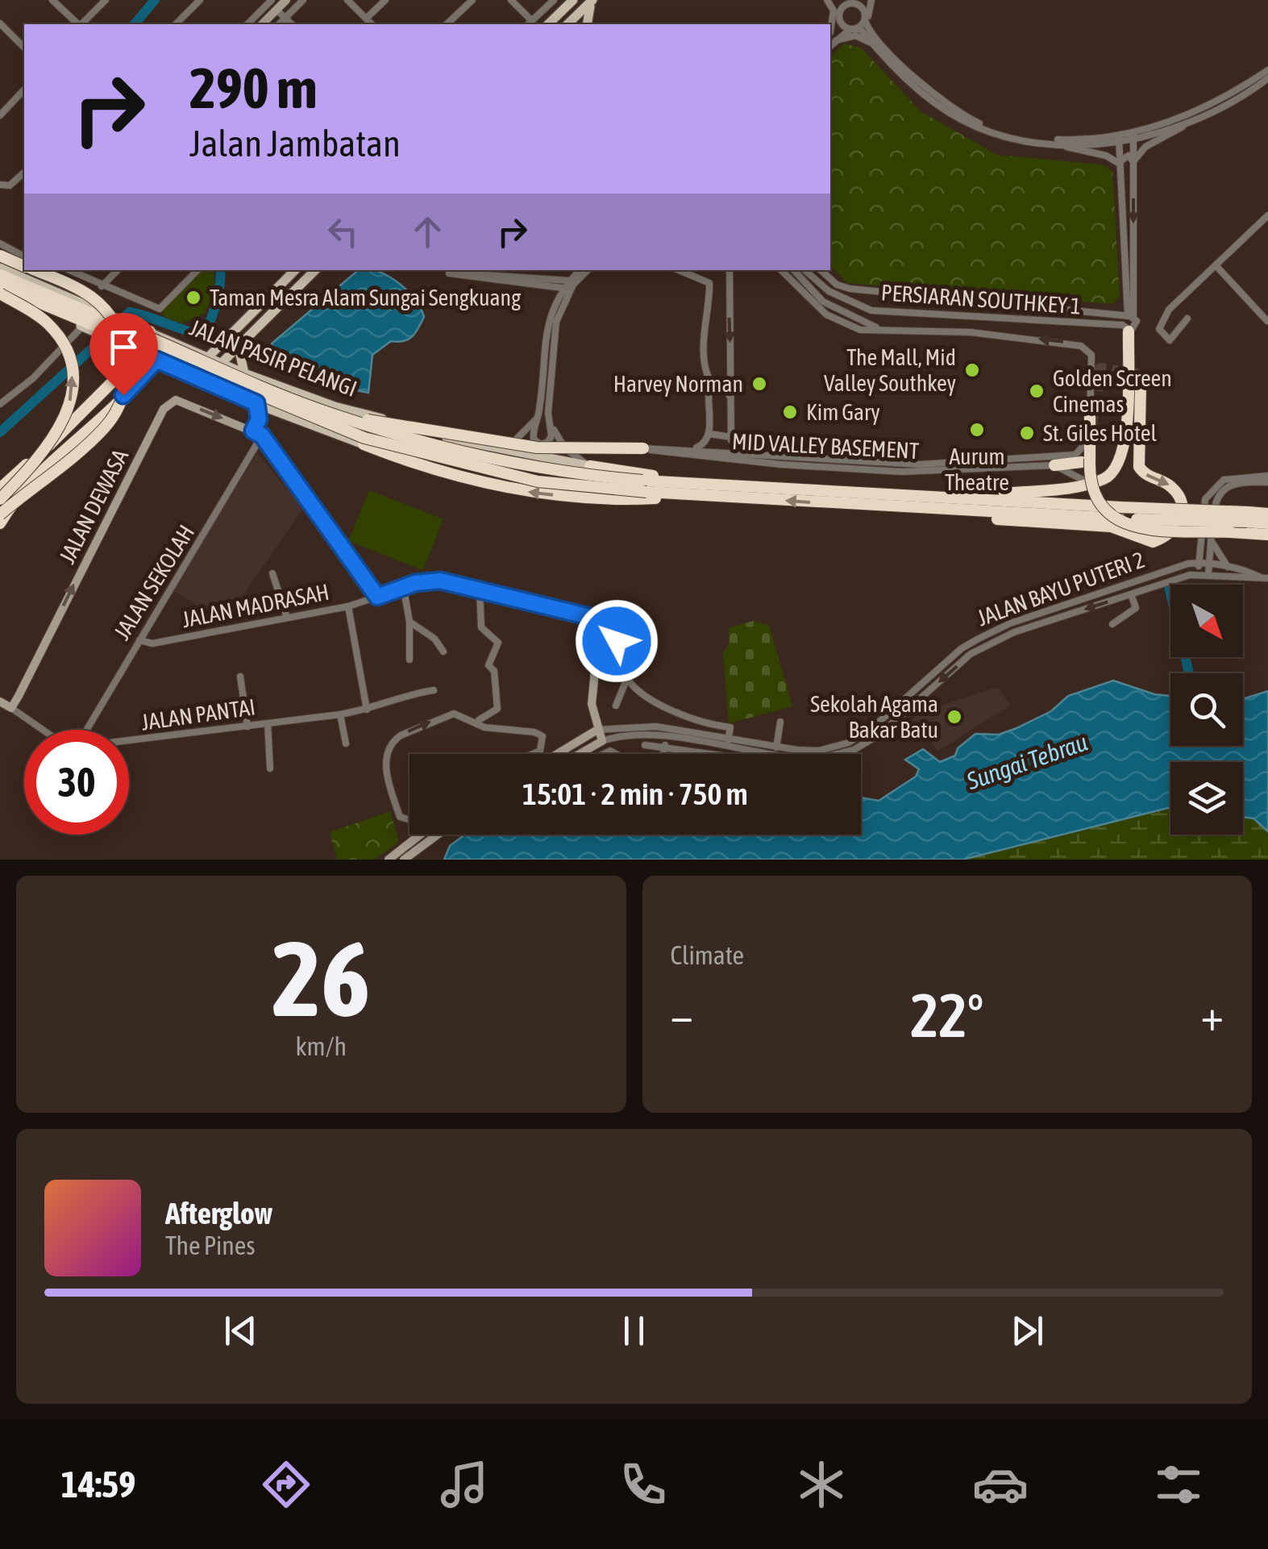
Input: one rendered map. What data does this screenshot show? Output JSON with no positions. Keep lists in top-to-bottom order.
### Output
{
  "streets": {
    "main road": ["JALAN PASIR PELANGI"],
    "street": [
      "PERSIARAN SOUTHKEY 1",
      "MID VALLEY BASEMENT",
      "JALAN DEWASA",
      "JALAN SEKOLAH",
      "JALAN BAYU PUTERI 2",
      "JALAN MADRASAH",
      "JALAN PANTAI"
    ]
  },
  "crossings": [
    ["JALAN DEWASA", "JALAN SEKOLAH"],
    ["JALAN SEKOLAH", "JALAN MADRASAH"]
  ],
  "one_way": ["JALAN DEWASA"],
  "water": ["Sungai Tebrau"],
  "places": [
    "Taman Mesra Alam Sungai Sengkuang",
    "The Mall, Mid Valley Southkey",
    "Harvey Norman",
    "Golden Screen Cinemas",
    "Kim Gary",
    "Aurum Theatre",
    "St. Giles Hotel",
    "Sekolah Agama Bakar Batu"
  ],
  "north": "bottom right",
  "page": {
    "turn": ["290 m", "Jalan Jambatan"],
    "limit": "30",
    "trip": "15:01 · 2 min · 750 m",
    "tile": [
      ["26", "km/h"],
      "Climate"
    ],
    "heat": ["−", "22°", "+"],
    "song": ["Afterglow", "The Pines"],
    "tabs": "14:59"
  }
}
